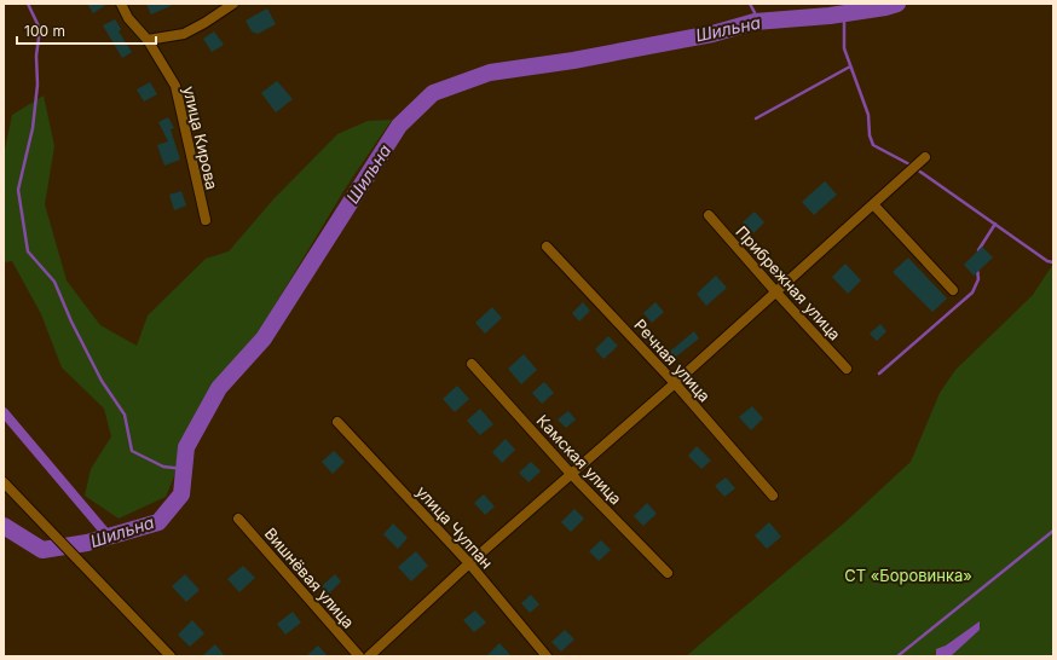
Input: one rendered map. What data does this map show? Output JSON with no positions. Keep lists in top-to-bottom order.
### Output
{
  "streets": {
    "street": [
      "улица Кирова",
      "Прибрежная улица",
      "Речная улица",
      "Камская улица",
      "улица Чулпан",
      "Вишнёвая улица"
    ]
  },
  "water": ["Шильна"],
  "parks": ["СТ «Боровинка»"],
  "scale_bar": "100 m"
}
